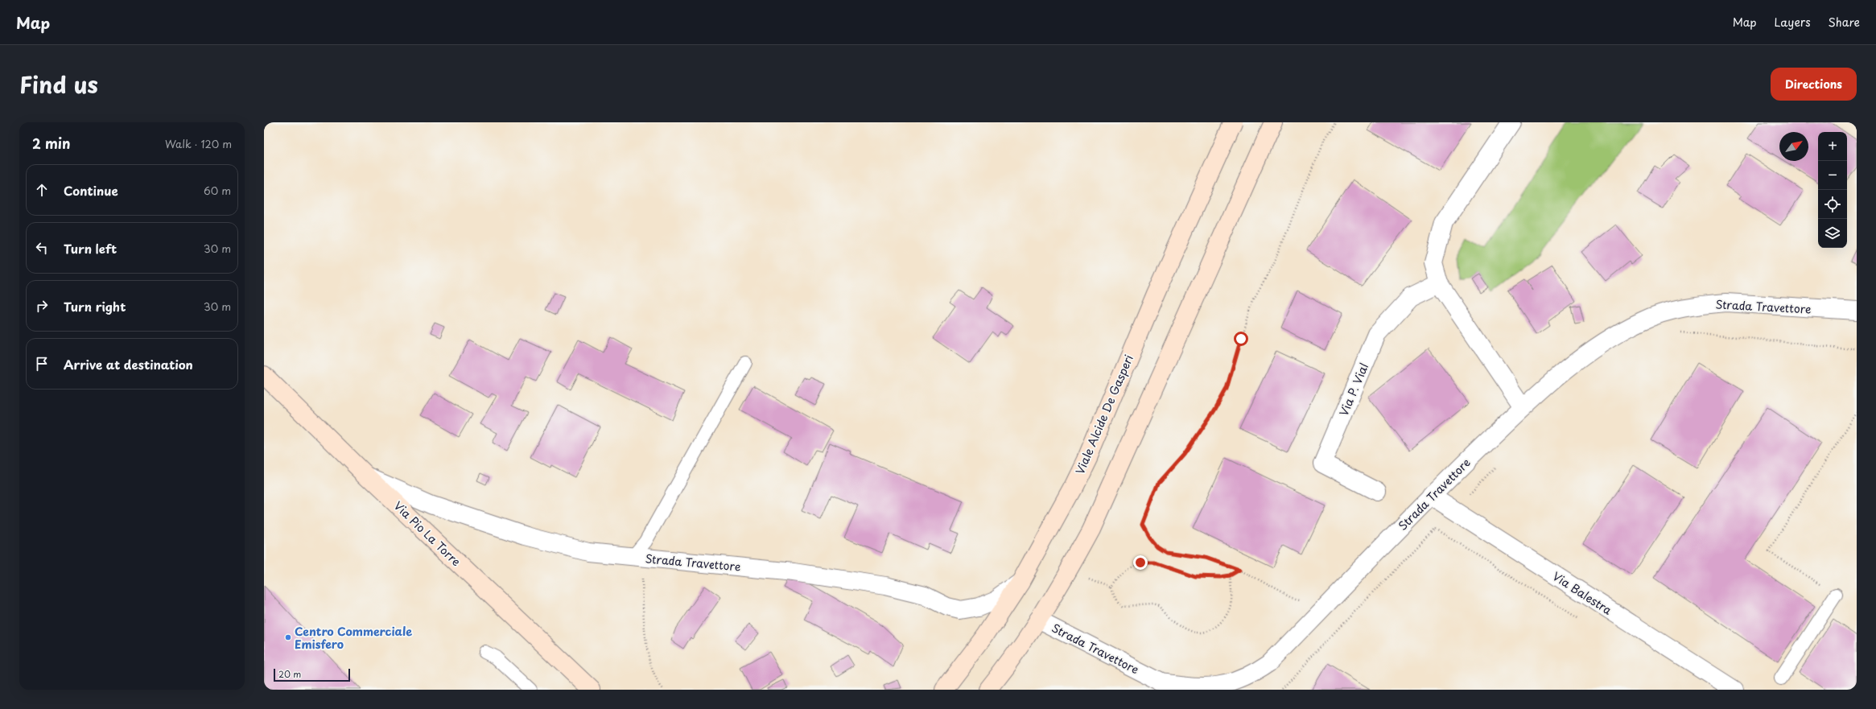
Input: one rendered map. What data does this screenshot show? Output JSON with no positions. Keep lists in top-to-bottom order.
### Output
{
  "streets": {
    "main road": ["Viale Alcide De Gasperi", "Via Pio La Torre"],
    "street": ["Strada Travettore", "Via P. Vial", "Via Balestra"]
  },
  "crossings": [
    ["Strada Travettore", "Viale Alcide De Gasperi"],
    ["Strada Travettore", "Via Pio La Torre"],
    ["Strada Travettore", "Via Balestra"]
  ],
  "places": ["Centro Commerciale Emisfero"],
  "scale_bar": "20 m",
  "north": "top right",
  "page": {
    "header": "Map",
    "nav": ["Map", "Layers", "Share"],
    "title": "Find us",
    "buttons": "Directions",
    "heading": ["2 min", "Walk · 120 m"],
    "map_buttons": ["+", "−"],
    "list": [
      ["Continue", "60 m"],
      ["Turn left", "30 m"],
      ["Turn right", "30 m"],
      "Arrive at destination"
    ],
    "scale": "20 m"
  }
}
